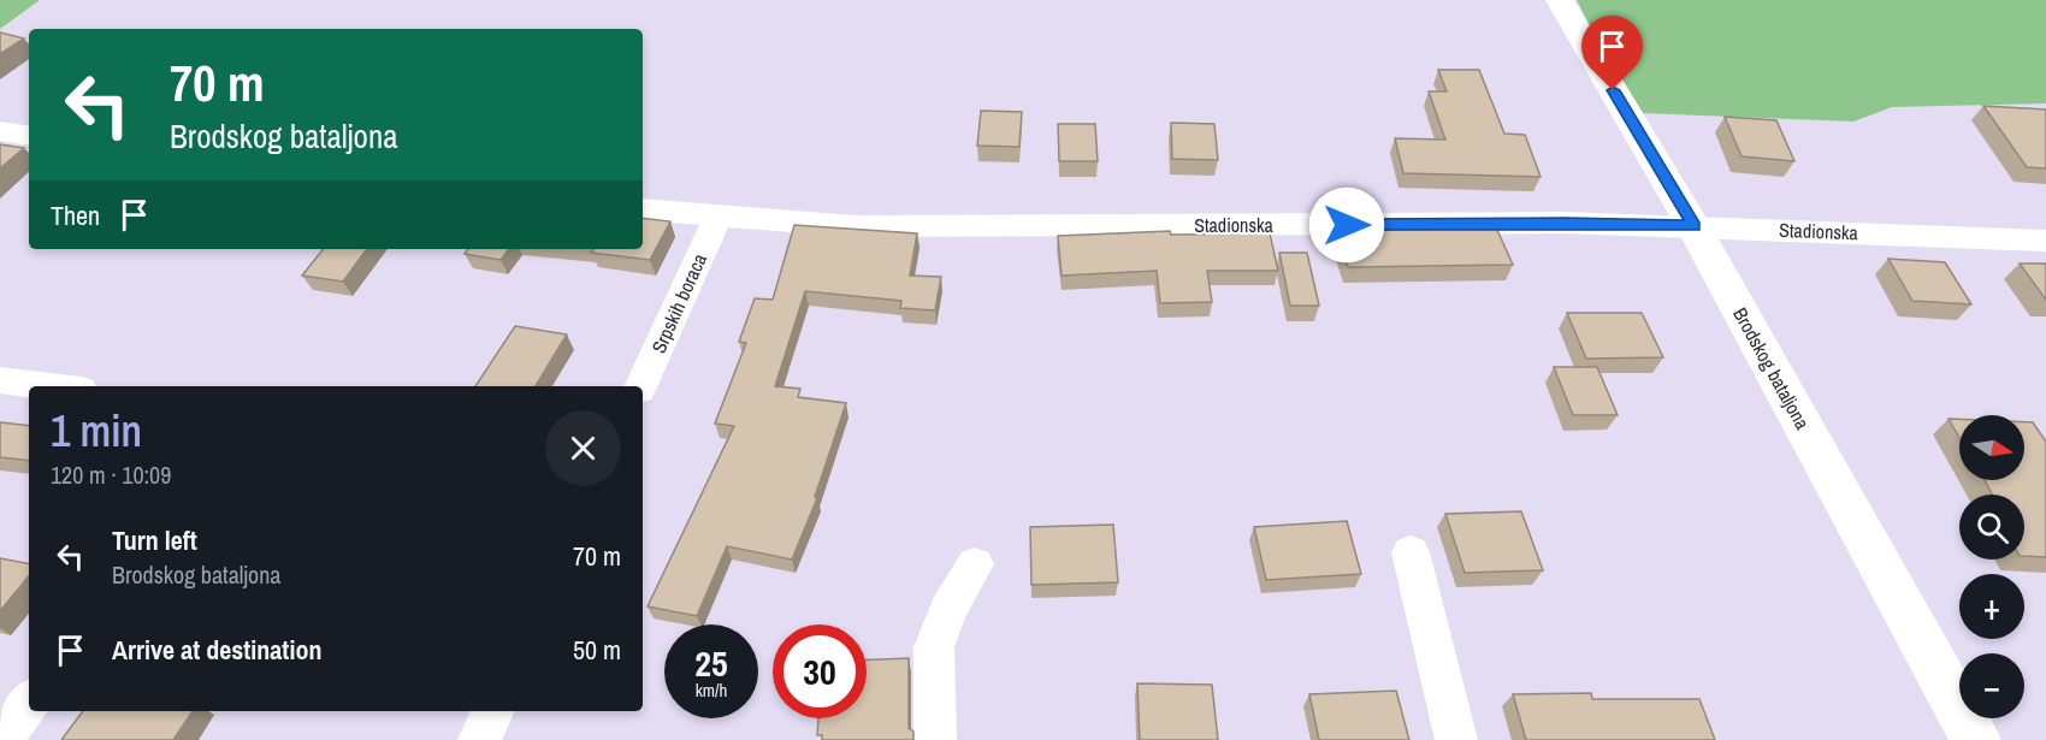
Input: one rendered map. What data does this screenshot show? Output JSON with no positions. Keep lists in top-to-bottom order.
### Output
{
  "streets": {
    "street": ["Stadionska", "Srpskih boraca", "Brodskog bataljona"]
  },
  "crossings": [
    ["Stadionska", "Srpskih boraca"],
    ["Stadionska", "Brodskog bataljona"]
  ],
  "north": "right",
  "page": {
    "turn": ["70 m", "Brodskog bataljona"],
    "then": "Then",
    "heading": ["1 min", "120 m · 10:09"],
    "map_buttons": ["+", "−"],
    "list": [
      {
        "name": "Turn left",
        "note": "Brodskog bataljona",
        "value": "70 m"
      },
      {
        "name": "Arrive at destination",
        "value": "50 m"
      }
    ],
    "speed": "25 km/h",
    "limit": "30"
  }
}
